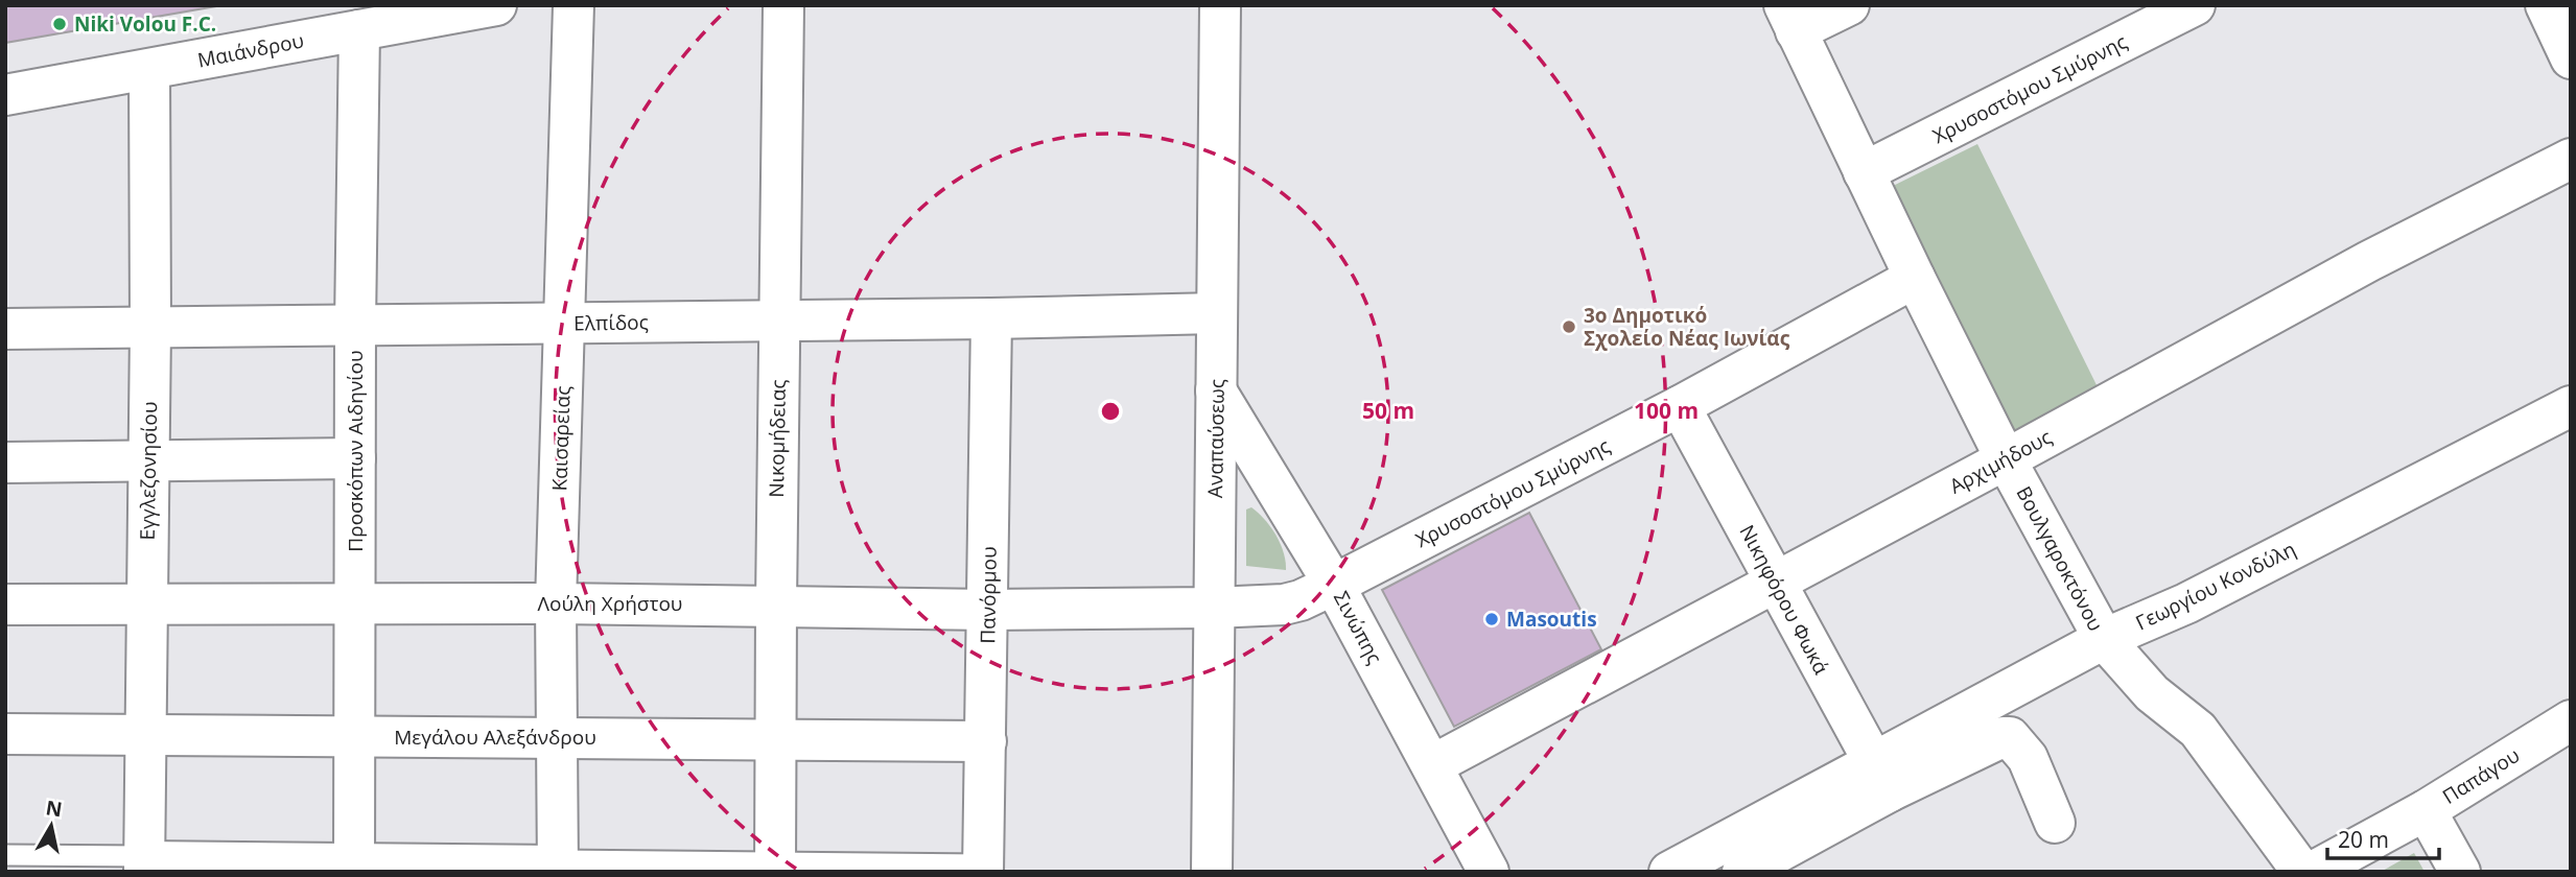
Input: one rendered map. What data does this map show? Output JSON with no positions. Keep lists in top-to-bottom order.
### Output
{
  "streets": {
    "street": [
      "Μαιάνδρου",
      "Χρυσοστόμου Σμύρνης",
      "Ελπίδος",
      "Καισαρείας",
      "Νικομήδειας",
      "Αναπαύσεως",
      "Προσκόπων Αιδηνίου",
      "Αρχιμήδους",
      "Εγγλεζονησίου",
      "Βουλγαροκτόνου",
      "Γεωργίου Κονδύλη",
      "Πανόρμου",
      "Νικηφόρου Φωκά",
      "Λούλη Χρήστου",
      "Σινώπης",
      "Μεγάλου Αλεξάνδρου",
      "Παπάγου"
    ]
  },
  "crossings": [
    ["Μαιάνδρου", "Προσκόπων Αιδηνίου"],
    ["Μαιάνδρου", "Εγγλεζονησίου"],
    ["Χρυσοστόμου Σμύρνης", "Αναπαύσεως"],
    ["Χρυσοστόμου Σμύρνης", "Βουλγαροκτόνου"],
    ["Χρυσοστόμου Σμύρνης", "Νικηφόρου Φωκά"],
    ["Χρυσοστόμου Σμύρνης", "Λούλη Χρήστου"],
    ["Χρυσοστόμου Σμύρνης", "Σινώπης"],
    ["Ελπίδος", "Καισαρείας"],
    ["Ελπίδος", "Νικομήδειας"],
    ["Ελπίδος", "Αναπαύσεως"],
    ["Ελπίδος", "Προσκόπων Αιδηνίου"],
    ["Ελπίδος", "Εγγλεζονησίου"],
    ["Ελπίδος", "Πανόρμου"],
    ["Καισαρείας", "Λούλη Χρήστου"],
    ["Καισαρείας", "Μεγάλου Αλεξάνδρου"],
    ["Νικομήδειας", "Λούλη Χρήστου"],
    ["Νικομήδειας", "Μεγάλου Αλεξάνδρου"],
    ["Αναπαύσεως", "Λούλη Χρήστου"],
    ["Αναπαύσεως", "Σινώπης"],
    ["Προσκόπων Αιδηνίου", "Λούλη Χρήστου"],
    ["Προσκόπων Αιδηνίου", "Μεγάλου Αλεξάνδρου"],
    ["Αρχιμήδους", "Βουλγαροκτόνου"],
    ["Αρχιμήδους", "Νικηφόρου Φωκά"],
    ["Αρχιμήδους", "Σινώπης"],
    ["Εγγλεζονησίου", "Λούλη Χρήστου"],
    ["Εγγλεζονησίου", "Μεγάλου Αλεξάνδρου"],
    ["Βουλγαροκτόνου", "Γεωργίου Κονδύλη"],
    ["Γεωργίου Κονδύλη", "Νικηφόρου Φωκά"],
    ["Πανόρμου", "Λούλη Χρήστου"],
    ["Πανόρμου", "Μεγάλου Αλεξάνδρου"]
  ],
  "places": ["Niki Volou F.C.", "3ο Δημοτικό Σχολείο Νέας Ιωνίας", "Masoutis"],
  "scale_bar": "20 m",
  "north": "top",
  "rings": ["50 m", "100 m"]
}
